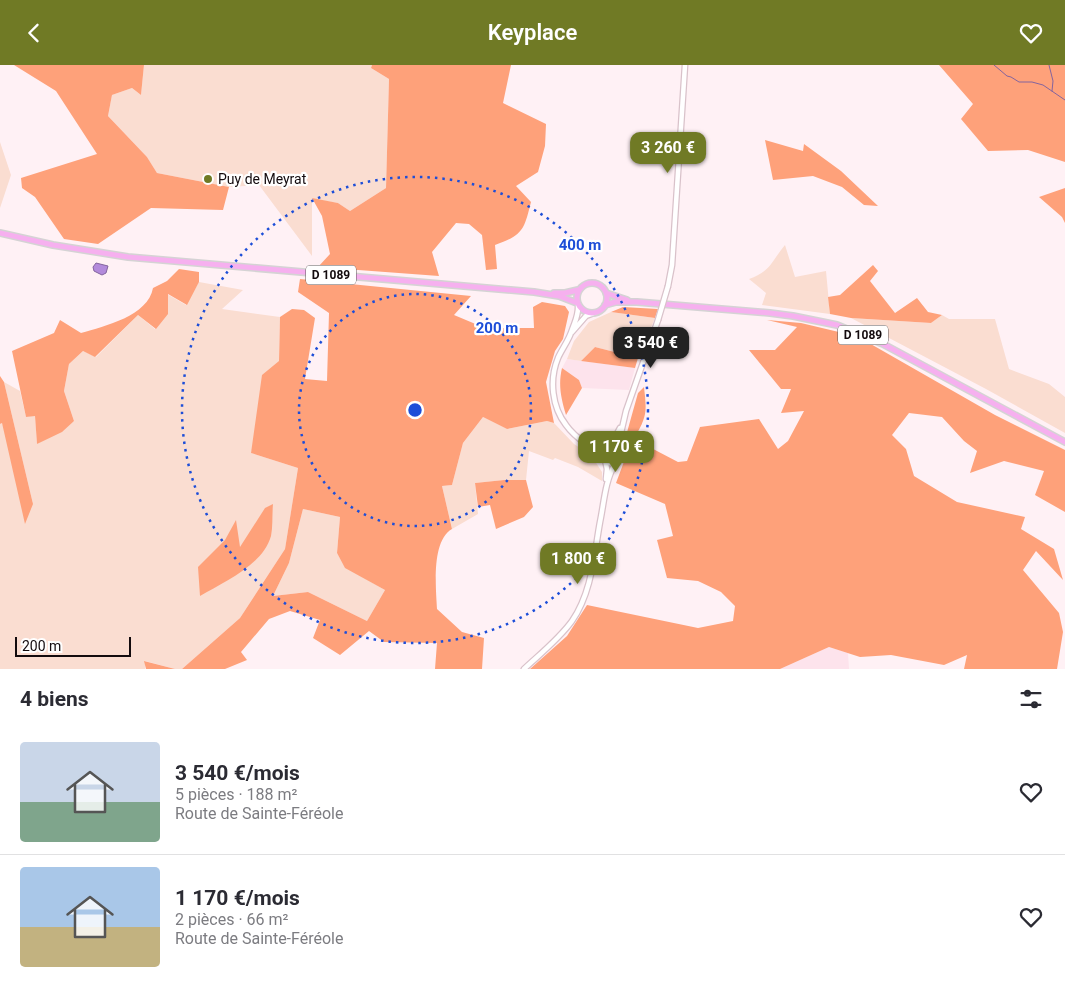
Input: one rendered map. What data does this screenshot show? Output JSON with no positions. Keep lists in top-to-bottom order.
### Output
{
  "streets": {
    "highway": ["D 1089"]
  },
  "places": ["Puy de Meyrat"],
  "scale_bar": "200 m",
  "page": {
    "header": "Keyplace",
    "price": [
      "3 260 €",
      "3 540 €",
      "1 170 €",
      "1 800 €"
    ],
    "scale": "200 m",
    "heading": "4 biens",
    "list": [
      {
        "name": "3 540 €/mois",
        "note": "5 pièces · 188 m² · Route de Sainte-Féréole"
      },
      {
        "name": "1 170 €/mois",
        "note": "2 pièces · 66 m² · Route de Sainte-Féréole"
      }
    ]
  },
  "rings": ["400 m", "200 m"]
}
